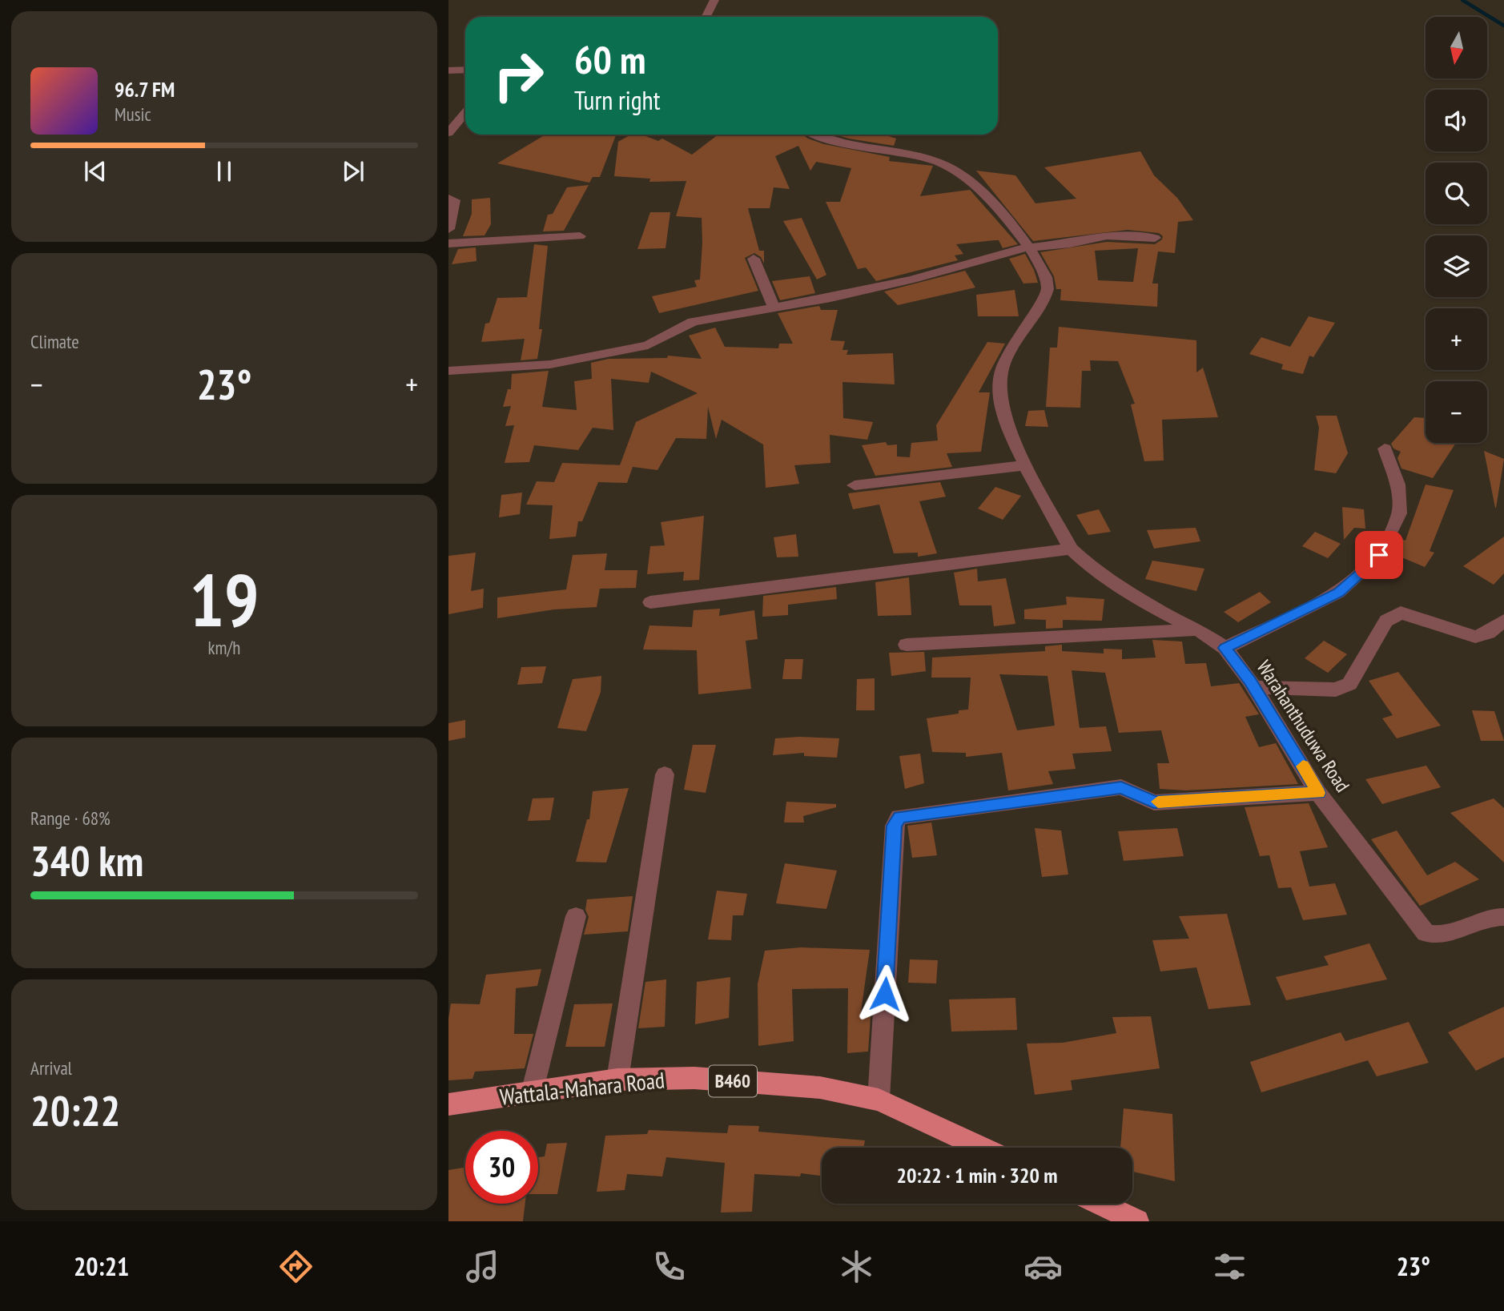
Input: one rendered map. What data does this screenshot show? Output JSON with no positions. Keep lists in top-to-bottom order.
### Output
{
  "streets": {
    "main road": ["B460", "Wattala-Mahara Road"],
    "street": ["Warahanthuduwa Road"]
  },
  "north": "bottom",
  "page": {
    "map_buttons": ["+", "−"],
    "turn": ["60 m", "Turn right"],
    "song": ["96.7 FM", "Music"],
    "tile": [
      "Climate",
      ["19", "km/h"],
      ["Range · 68%", "340 km"],
      ["Arrival", "20:22"]
    ],
    "heat": ["−", "23°", "+"],
    "limit": "30",
    "trip": "20:22 · 1 min · 320 m",
    "tabs": ["20:21", "23°"]
  }
}
